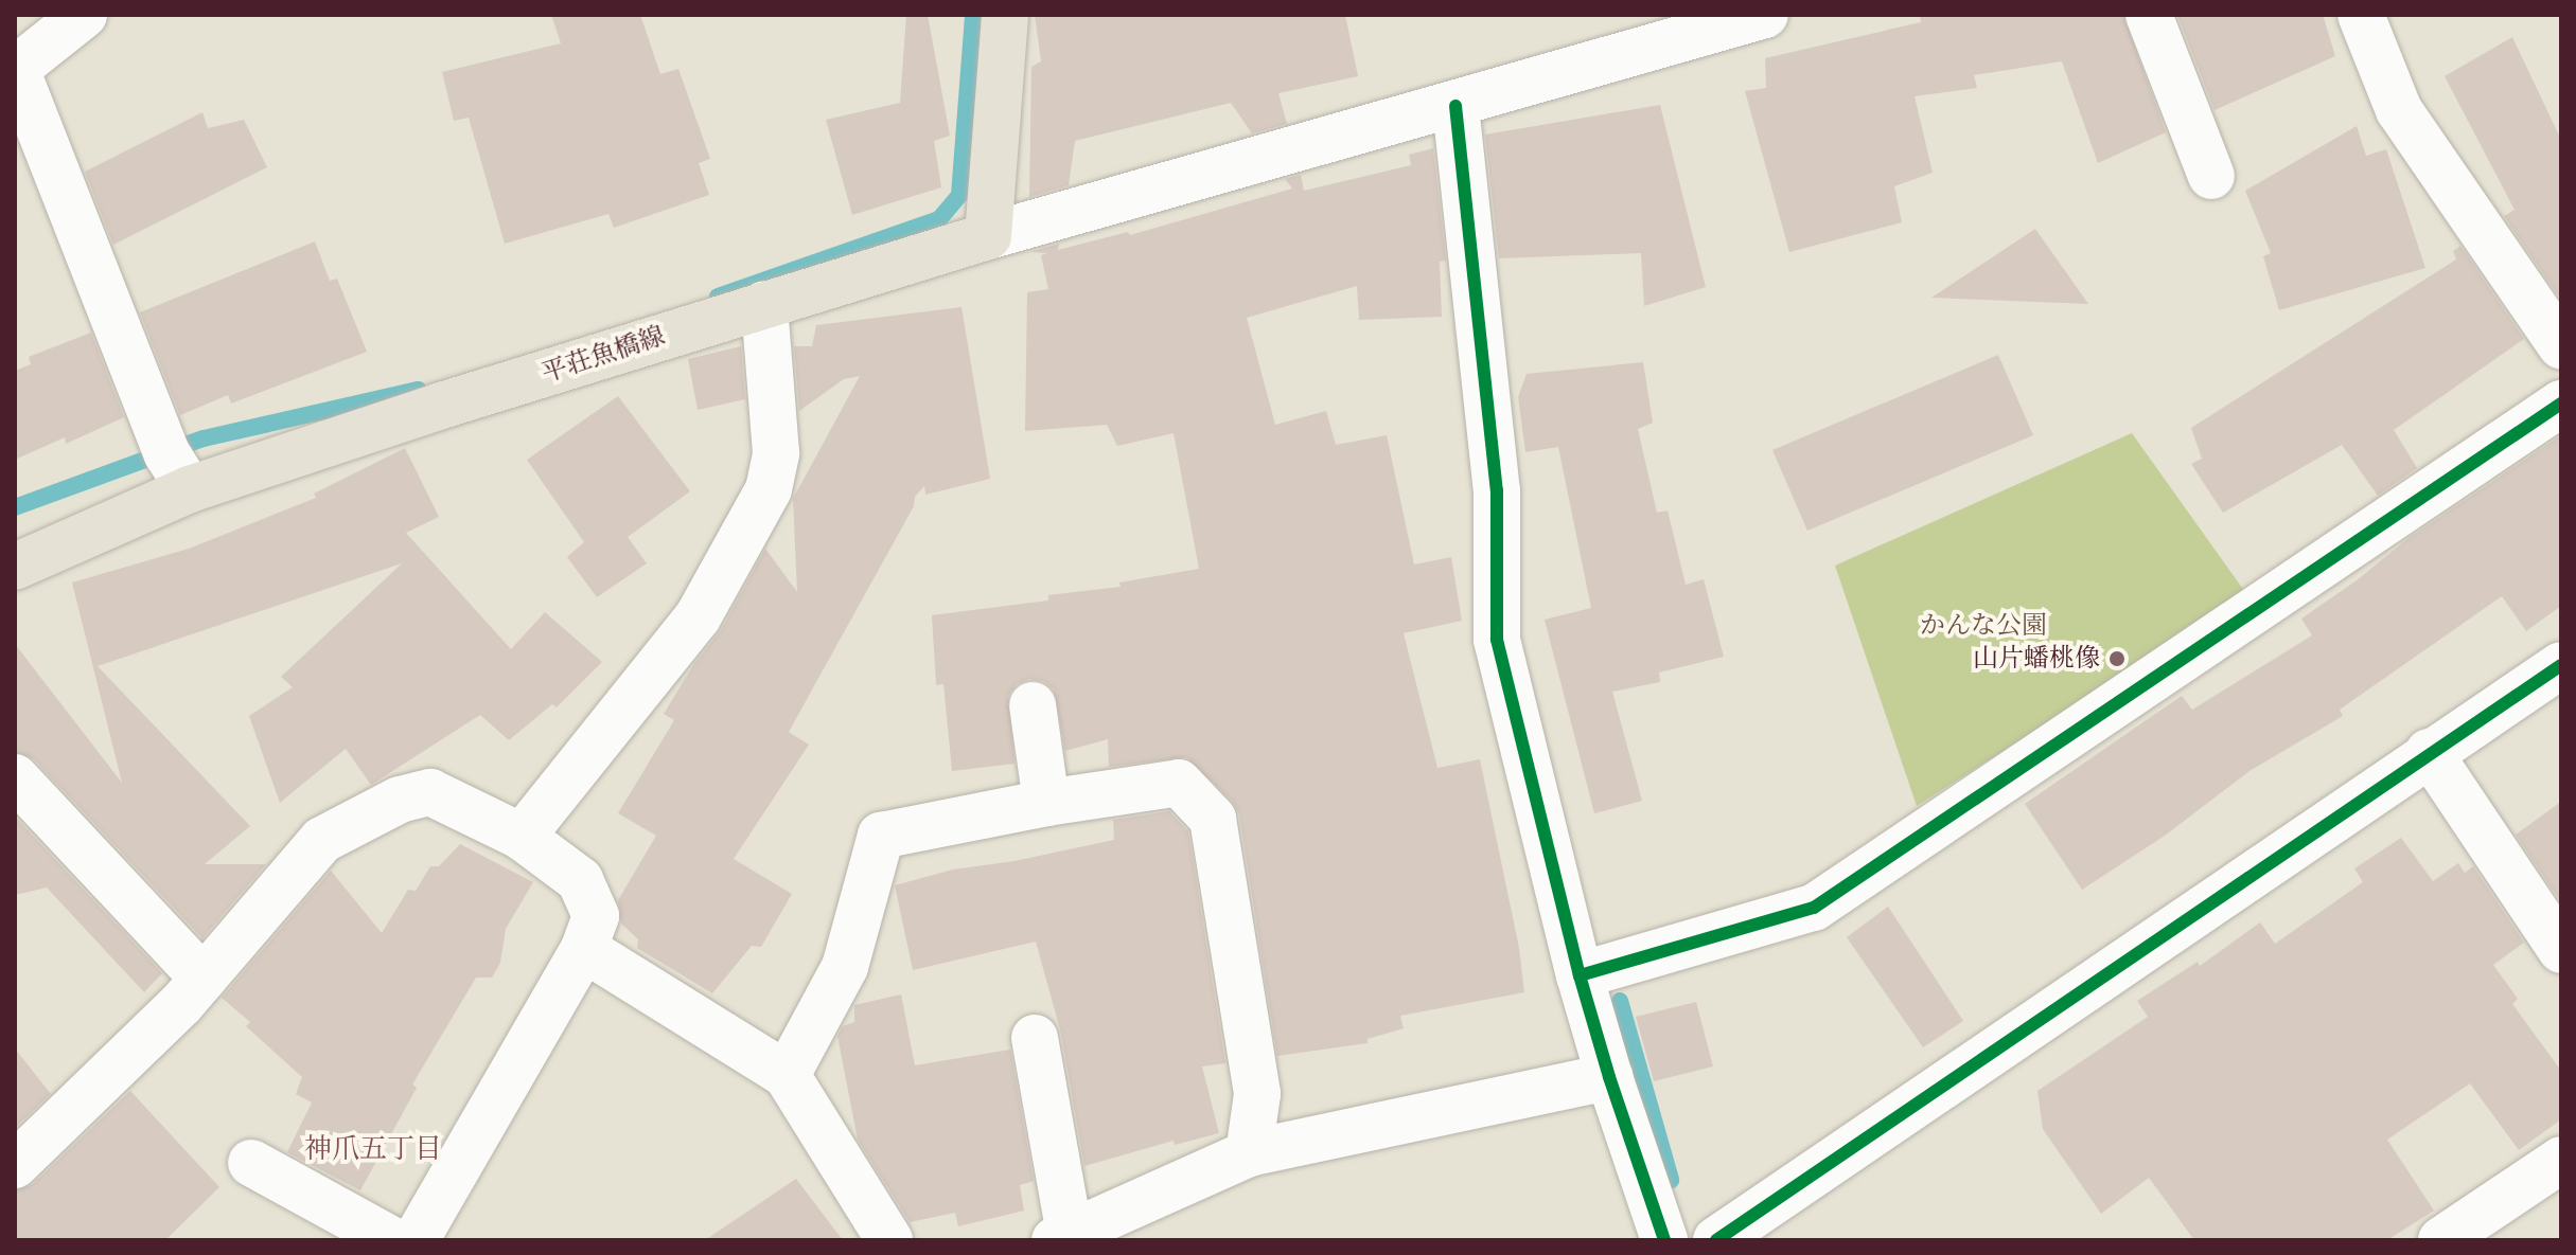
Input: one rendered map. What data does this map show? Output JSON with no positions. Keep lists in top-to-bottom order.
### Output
{
  "streets": {
    "main road": ["平荘魚橋線"]
  },
  "districts": ["神爪五丁目"],
  "parks": ["かんな公園"],
  "places": ["山片蟠桃像"]
}
